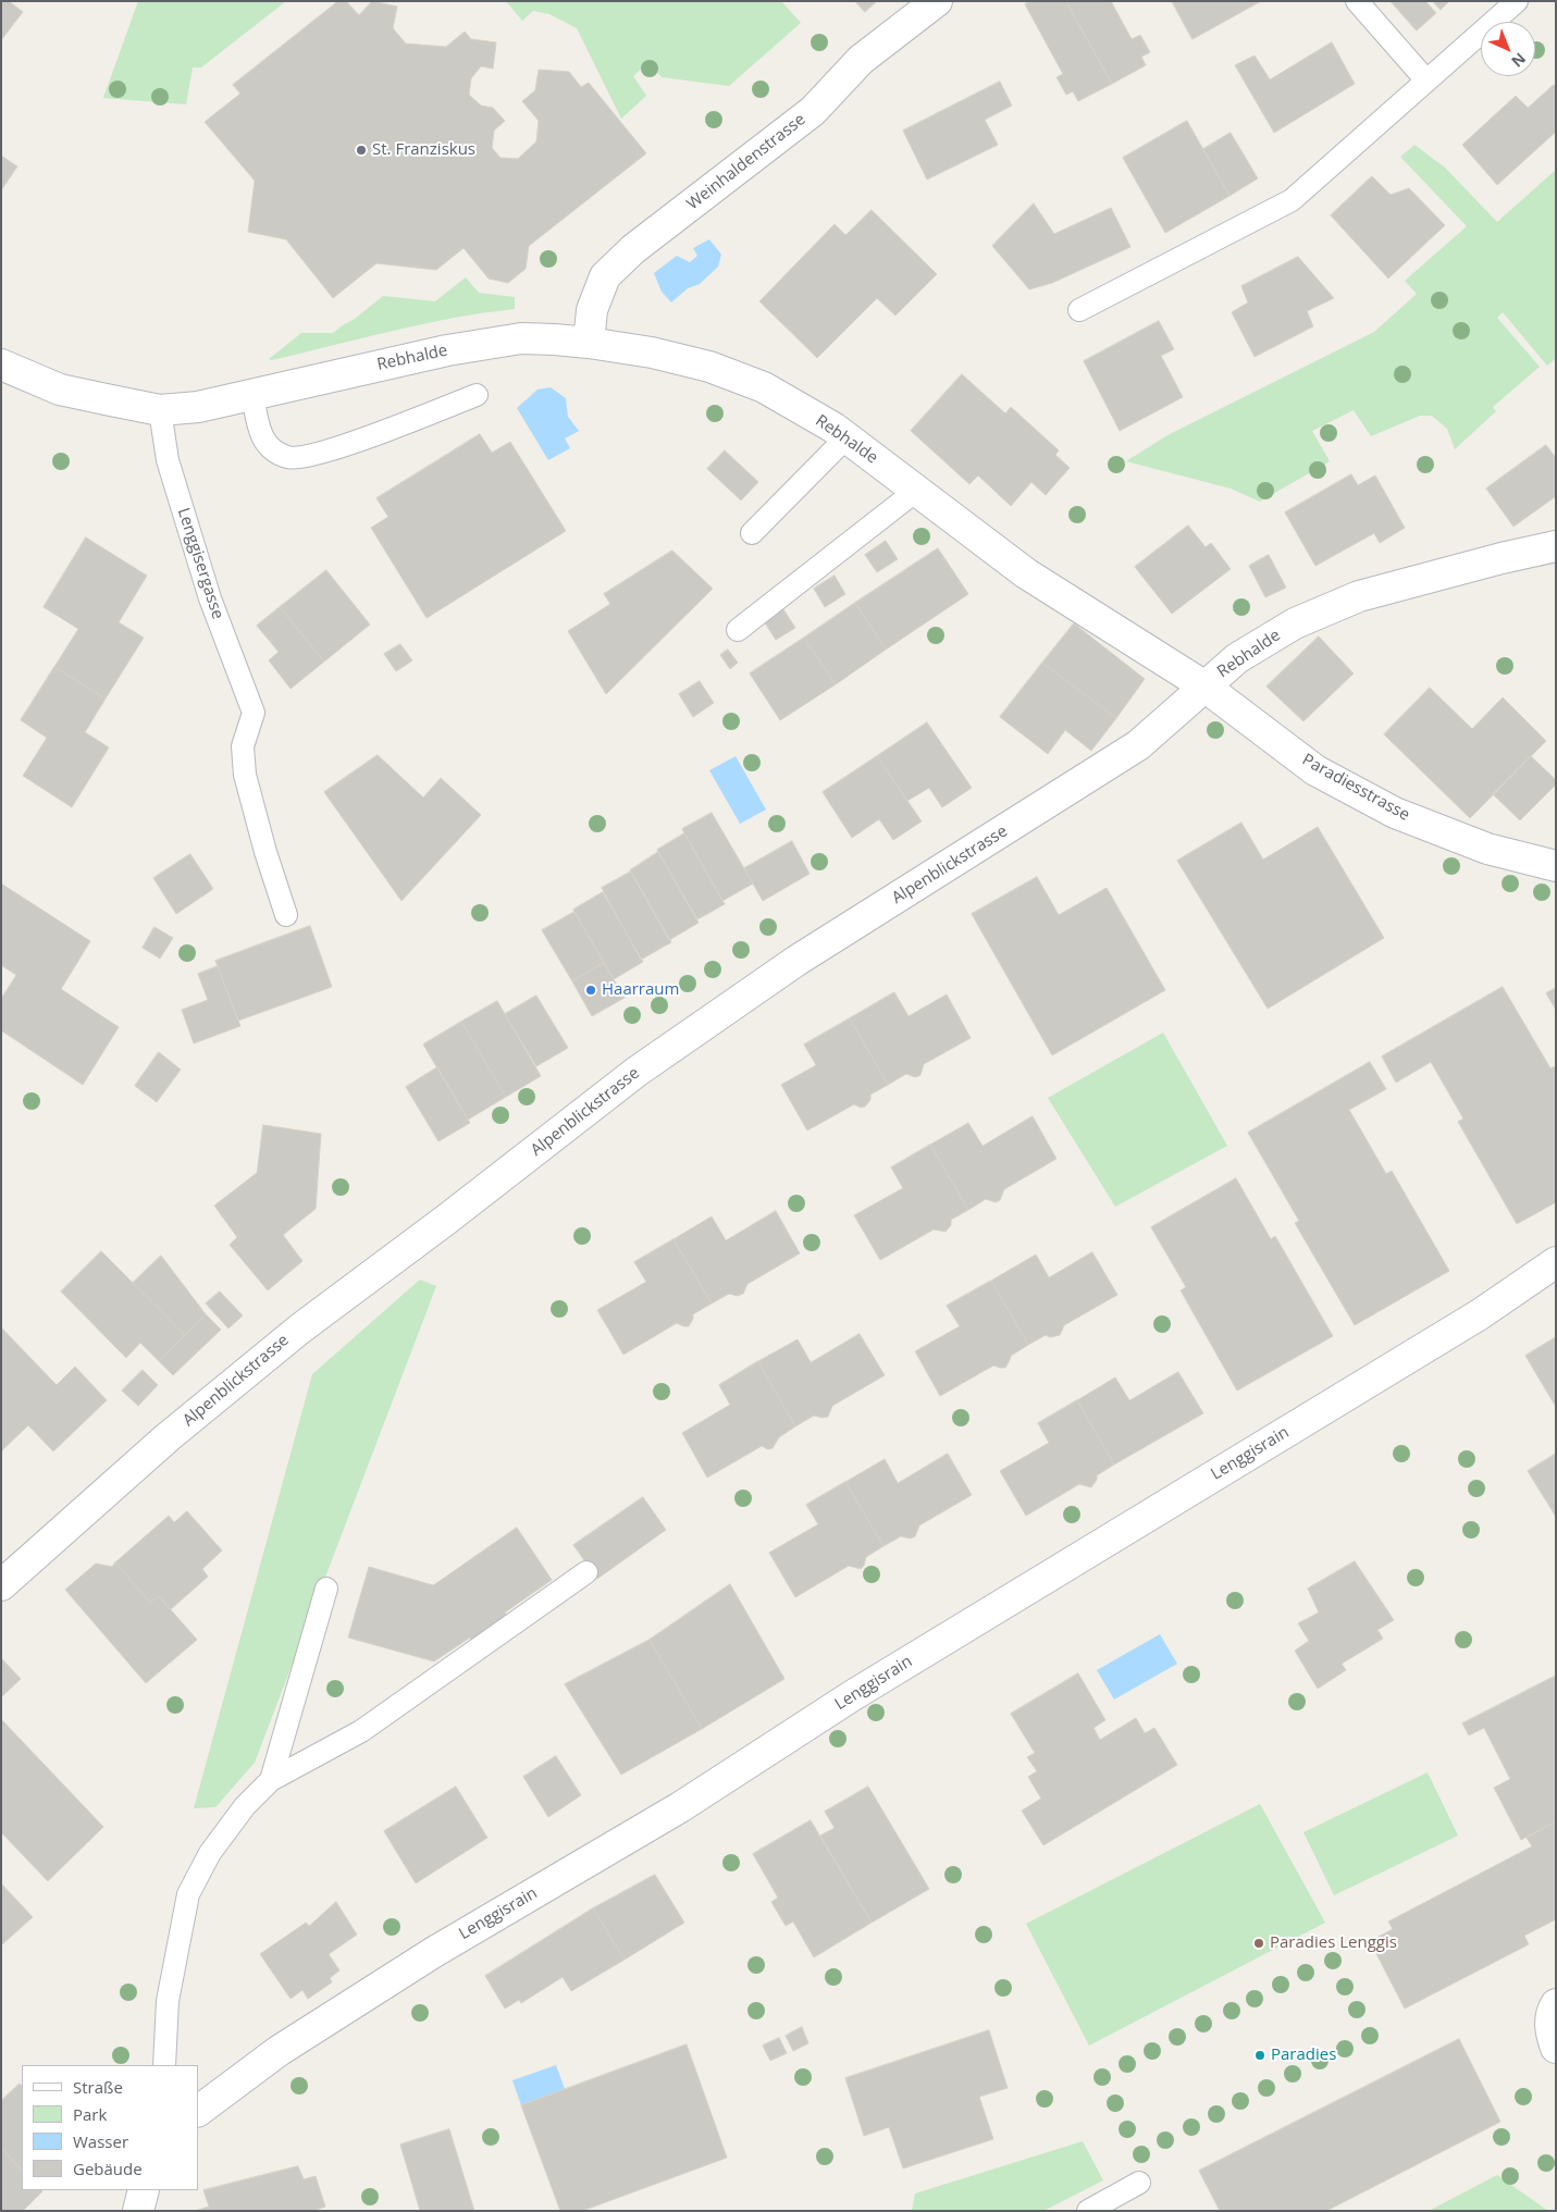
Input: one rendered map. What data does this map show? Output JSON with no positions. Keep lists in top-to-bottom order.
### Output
{
  "streets": {
    "street": [
      "Weinhaldenstrasse",
      "Rebhalde",
      "Paradiesstrasse",
      "Alpenblickstrasse",
      "Lenggisrain"
    ],
    "lane": ["Lenggisergasse"]
  },
  "crossings": [
    ["Weinhaldenstrasse", "Rebhalde"],
    ["Rebhalde", "Lenggisergasse"],
    ["Rebhalde", "Paradiesstrasse"],
    ["Rebhalde", "Alpenblickstrasse"],
    ["Paradiesstrasse", "Alpenblickstrasse"]
  ],
  "places": [
    "St. Franziskus",
    "Haarraum",
    "Paradies Lenggis",
    "Paradies"
  ],
  "legend": [
    "Straße",
    "Park",
    "Wasser",
    "Gebäude"
  ],
  "north": "bottom right"
}
